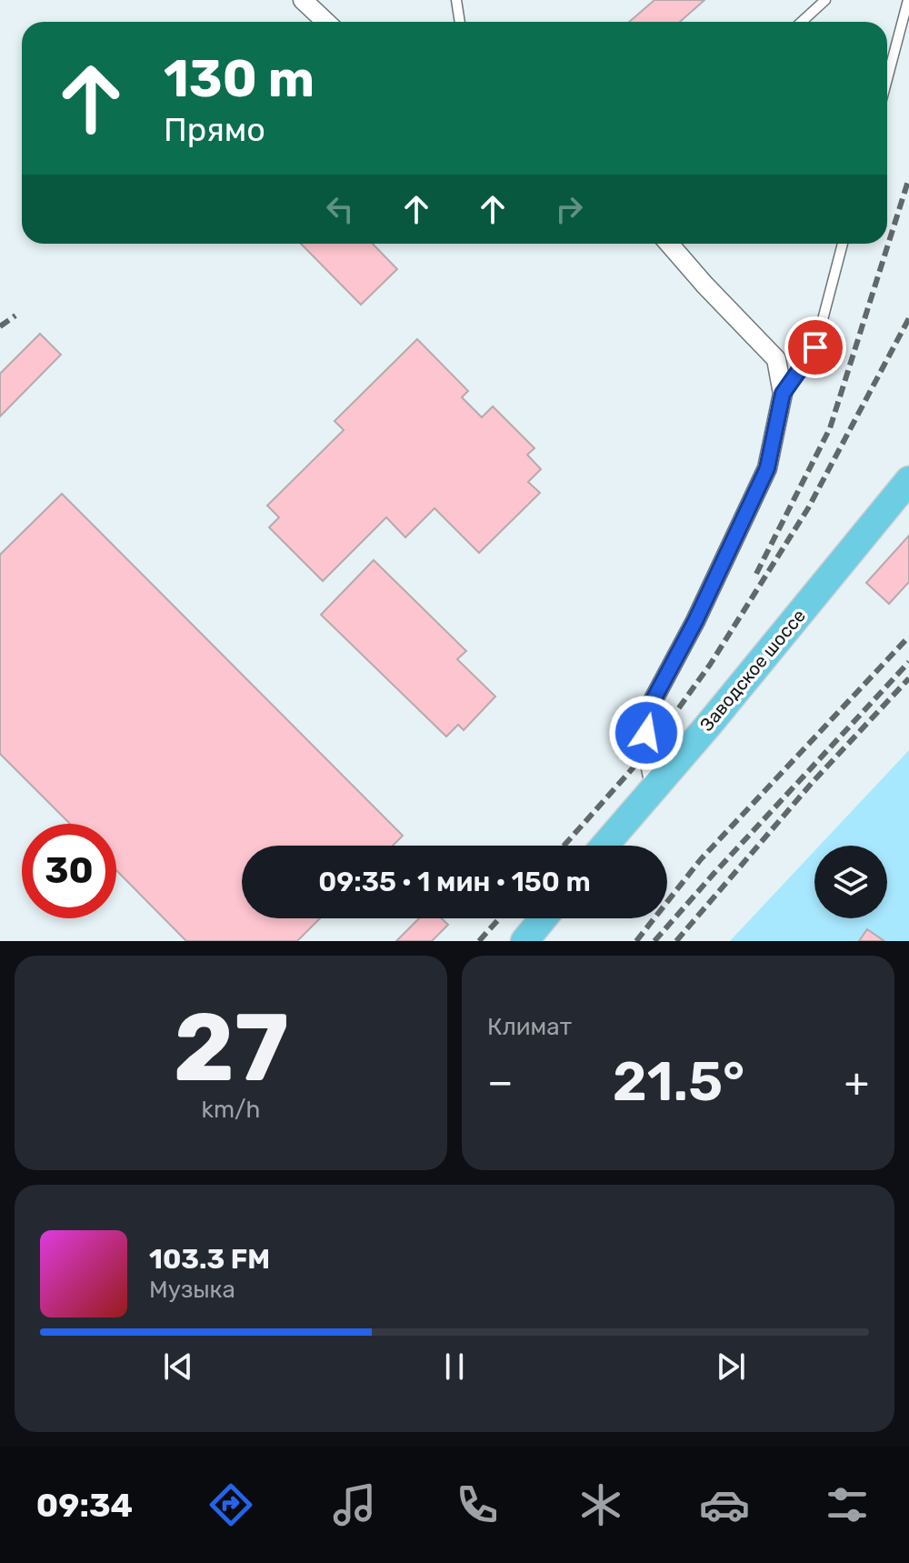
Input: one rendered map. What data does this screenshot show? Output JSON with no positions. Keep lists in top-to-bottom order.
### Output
{
  "streets": {
    "main road": ["Заводское шоссе"]
  },
  "page": {
    "turn": ["130 m", "Прямо"],
    "limit": "30",
    "trip": "09:35 · 1 мин · 150 m",
    "tile": [
      ["27", "km/h"],
      "Климат"
    ],
    "heat": ["−", "21.5°", "+"],
    "song": ["103.3 FM", "Музыка"],
    "tabs": "09:34"
  }
}
